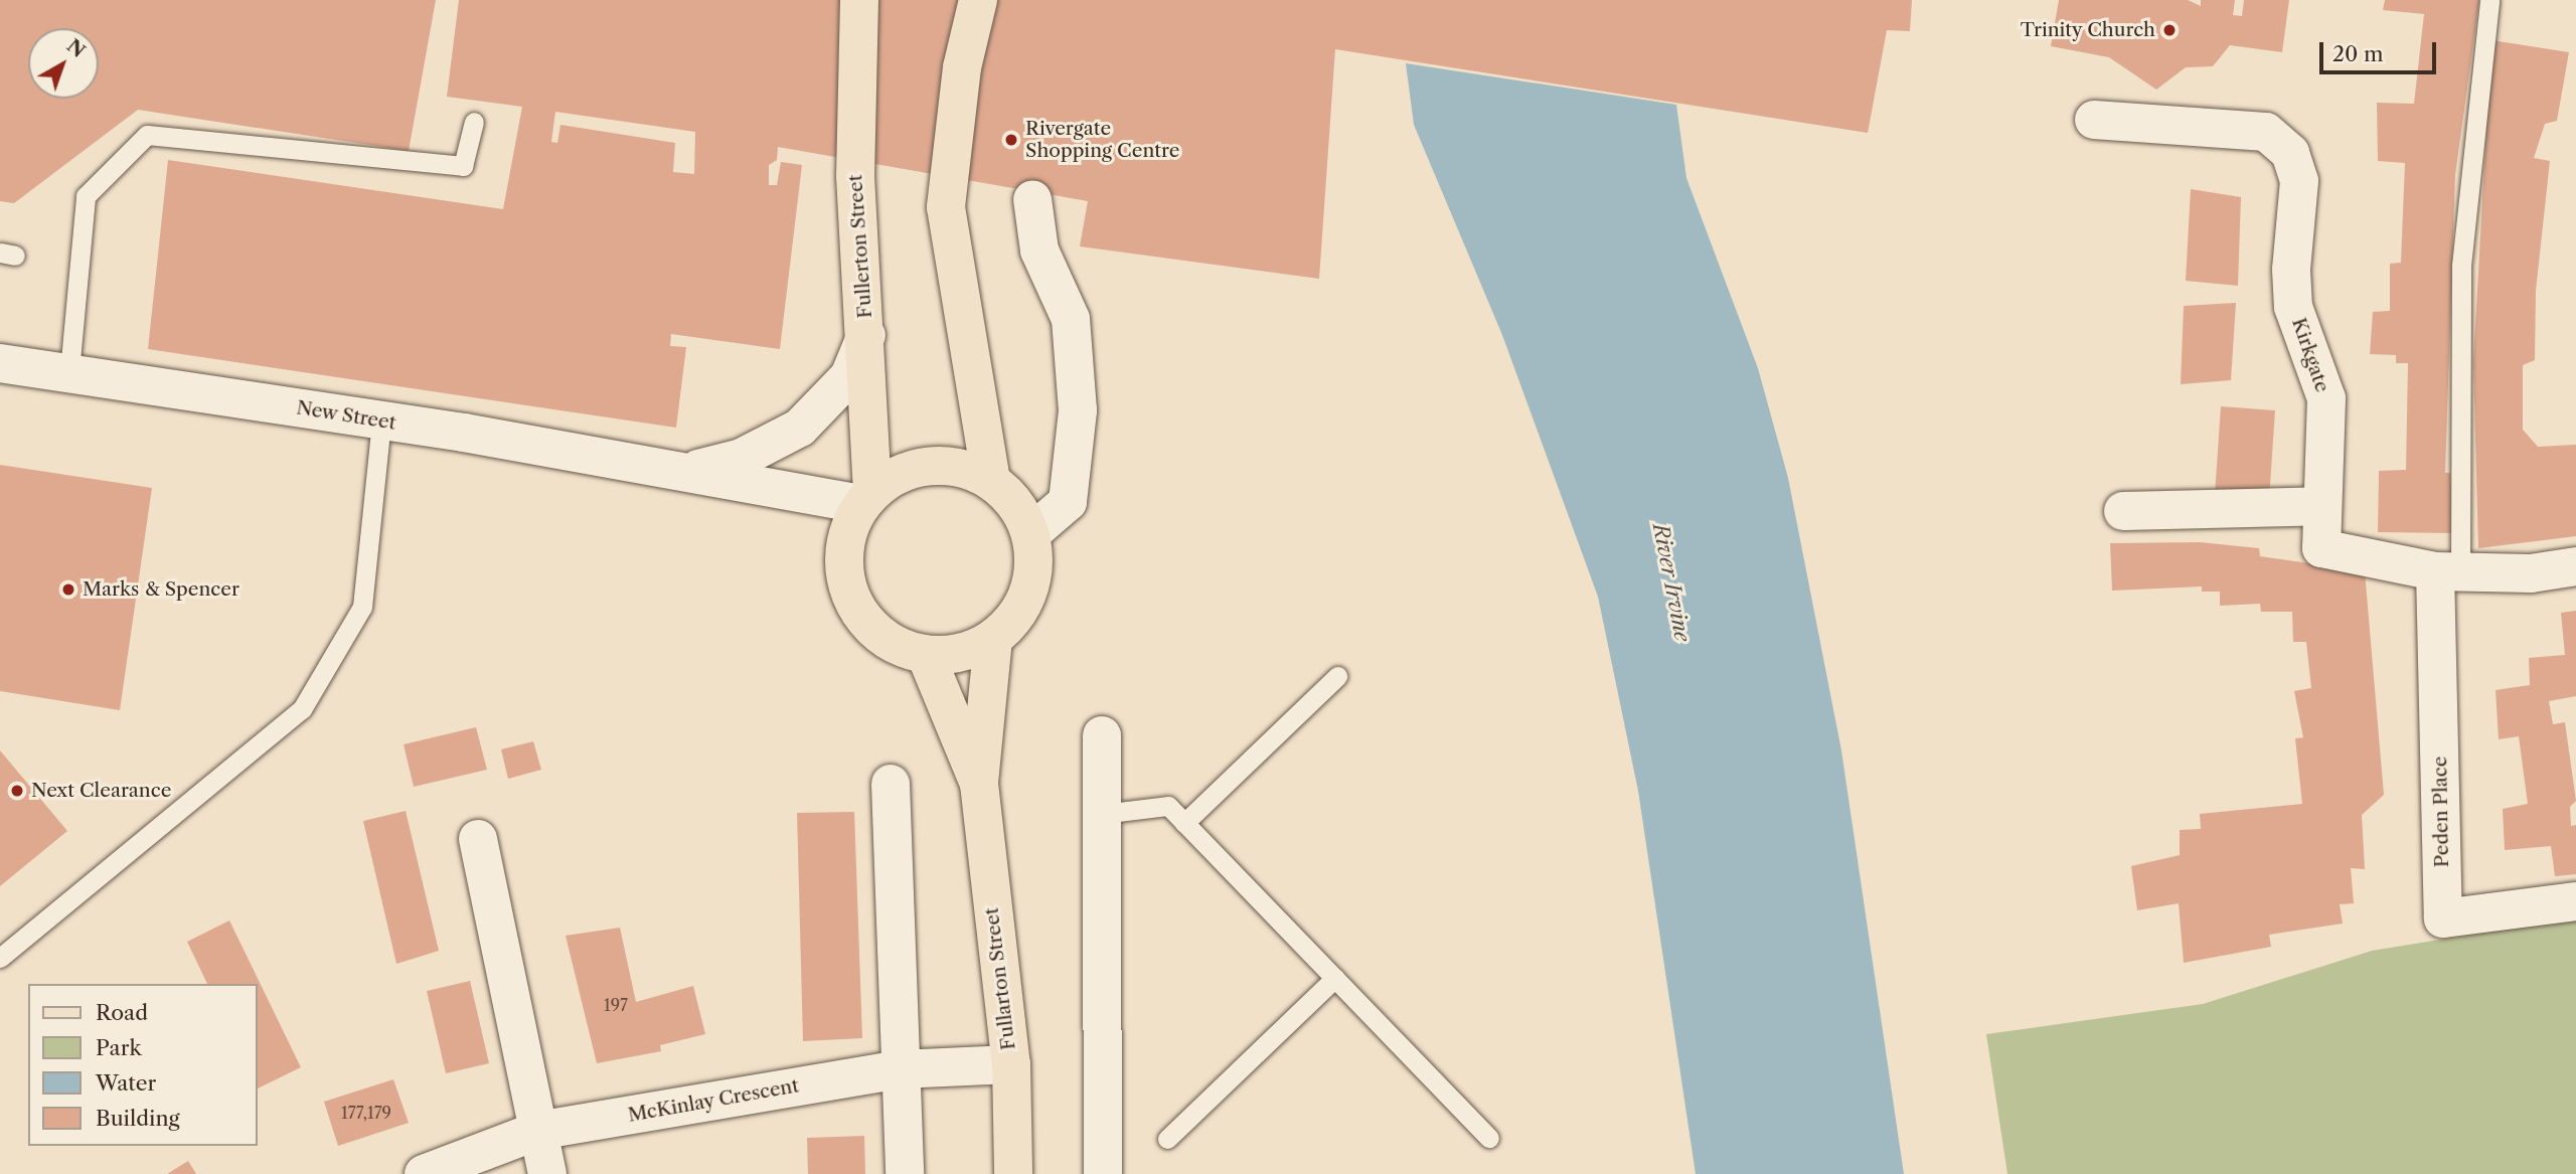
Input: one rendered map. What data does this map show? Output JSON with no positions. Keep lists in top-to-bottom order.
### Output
{
  "streets": {
    "main road": ["Fullerton Street", "Fullarton Street"],
    "street": [
      "Kirkgate",
      "New Street",
      "Peden Place",
      "McKinlay Crescent"
    ]
  },
  "crossings": [
    ["Fullerton Street", "New Street"],
    ["Fullerton Street", "Fullarton Street"],
    ["Kirkgate", "Peden Place"],
    ["New Street", "Fullarton Street"],
    ["Fullarton Street", "McKinlay Crescent"]
  ],
  "water": ["River Irvine"],
  "places": [
    "Trinity Church",
    "Rivergate Shopping Centre",
    "Marks & Spencer",
    "Next Clearance"
  ],
  "house_numbers": ["197", "177,179"],
  "legend": [
    "Road",
    "Park",
    "Water",
    "Building"
  ],
  "scale_bar": "20 m",
  "north": "top right"
}
